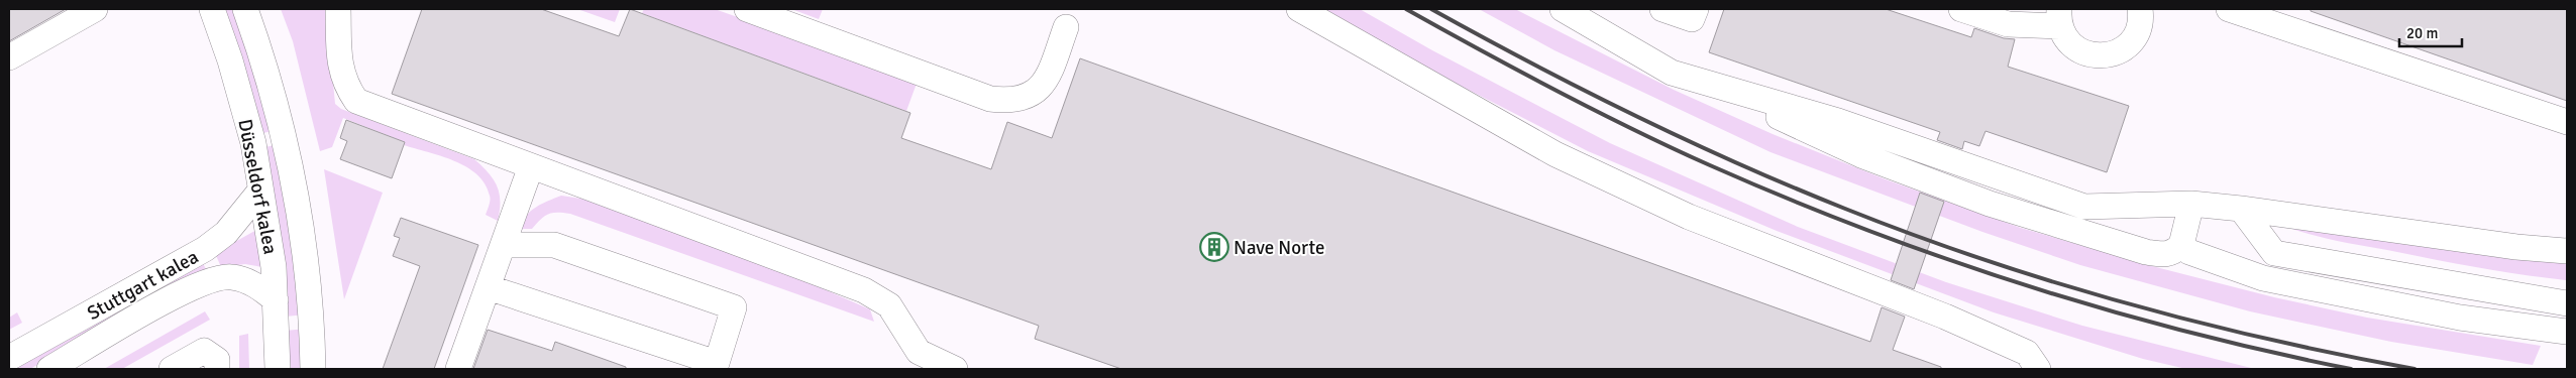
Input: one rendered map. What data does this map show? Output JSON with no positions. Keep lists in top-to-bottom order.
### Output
{
  "streets": {
    "street": ["Düsseldorf kalea", "Stuttgart kalea"]
  },
  "crossings": [
    ["Düsseldorf kalea", "Stuttgart kalea"]
  ],
  "places": {
    "building": ["Nave Norte"]
  },
  "scale_bar": "20 m"
}
